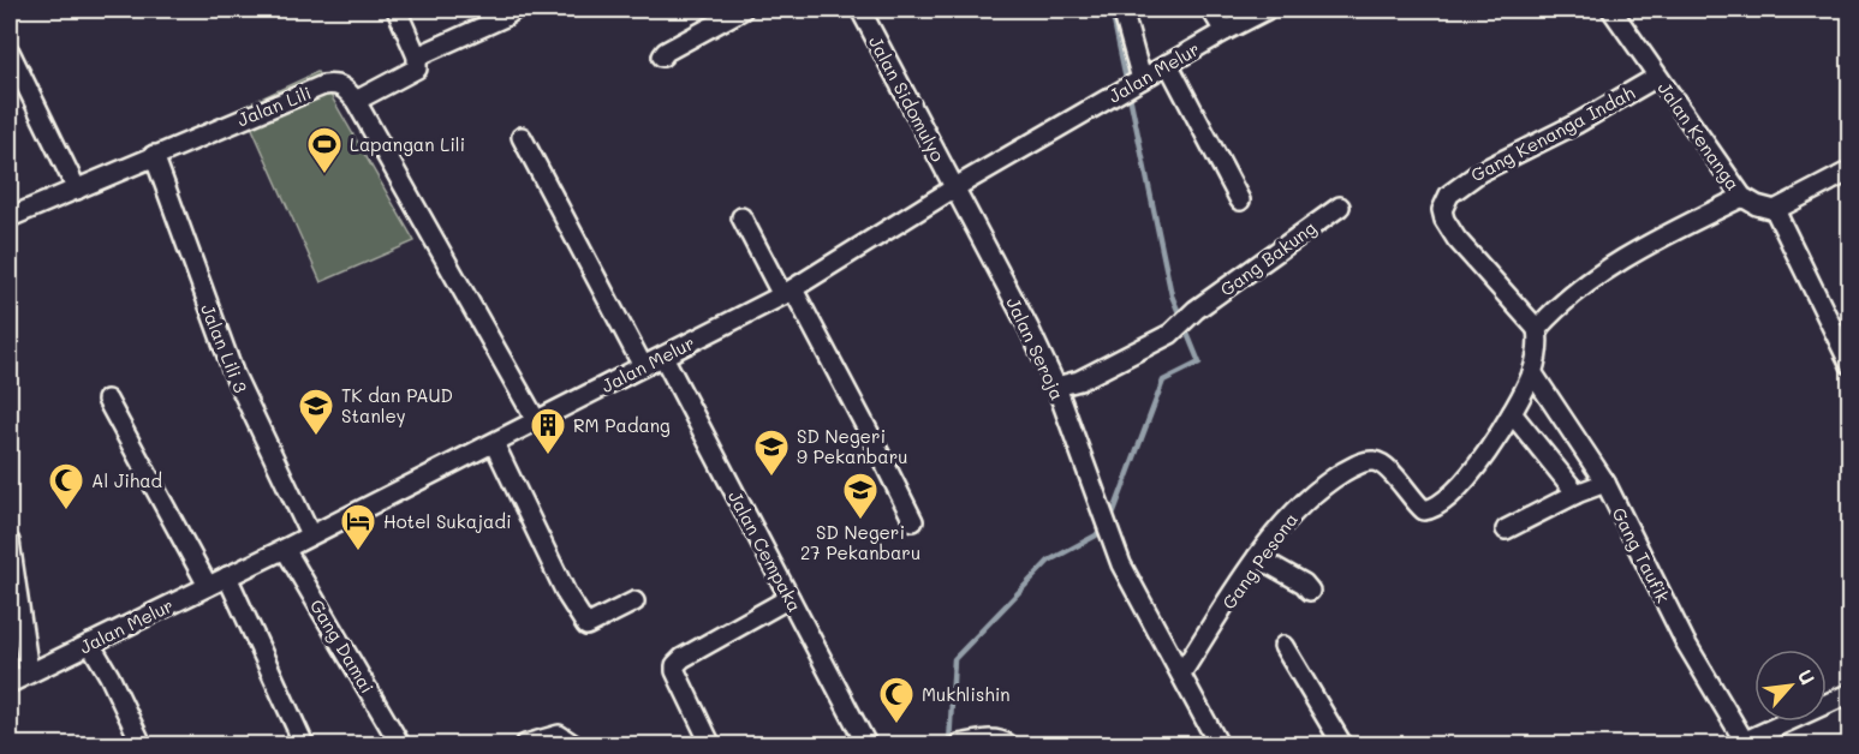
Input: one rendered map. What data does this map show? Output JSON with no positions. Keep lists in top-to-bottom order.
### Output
{
  "streets": {
    "street": [
      "Jalan Melur",
      "Jalan Sidomulyo",
      "Jalan Lili",
      "Gang Kenanga Indah",
      "Jalan Kenanga",
      "Gang Bakung",
      "Jalan Lili 3",
      "Jalan Seroja",
      "Jalan Cempaka",
      "Gang Taufik",
      "Gang Pesona",
      "Gang Damai"
    ]
  },
  "crossings": [
    ["Jalan Melur", "Jalan Sidomulyo"],
    ["Jalan Melur", "Jalan Lili 3"],
    ["Jalan Melur", "Jalan Seroja"],
    ["Jalan Melur", "Jalan Cempaka"],
    ["Jalan Melur", "Gang Damai"],
    ["Jalan Sidomulyo", "Jalan Seroja"],
    ["Jalan Lili", "Jalan Lili 3"],
    ["Gang Kenanga Indah", "Jalan Kenanga"],
    ["Gang Kenanga Indah", "Gang Pesona"],
    ["Gang Bakung", "Jalan Seroja"],
    ["Jalan Seroja", "Gang Pesona"],
    ["Gang Taufik", "Gang Pesona"]
  ],
  "places": {
    "sports": ["Lapangan Lili"],
    "school or university": ["TK dan PAUD Stanley", "SD Negeri 9 Pekanbaru", "SD Negeri 27 Pekanbaru"],
    "building": ["RM Padang"],
    "mosque": ["Al Jihad", "Mukhlishin"],
    "hotel": ["Hotel Sukajadi"]
  },
  "north": "top right"
}
